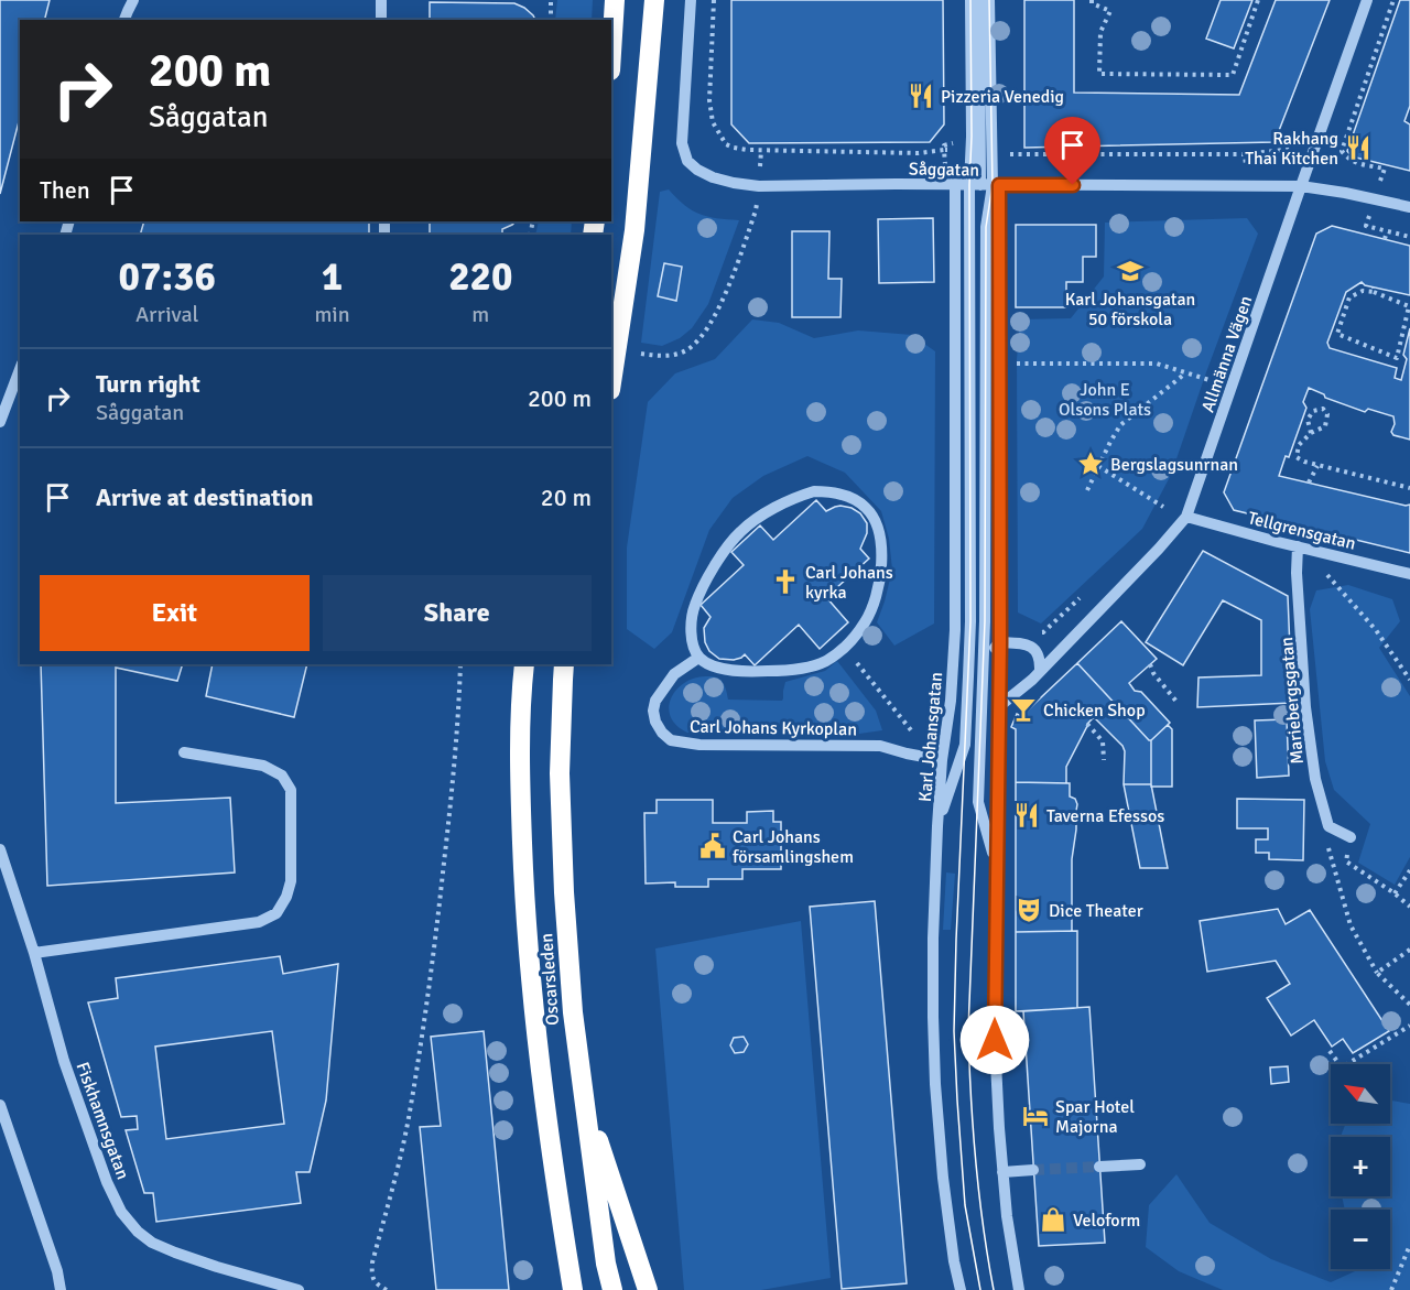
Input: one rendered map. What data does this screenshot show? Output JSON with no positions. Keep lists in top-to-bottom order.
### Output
{
  "streets": {
    "highway": ["Oscarsleden"],
    "street": [
      "Såggatan",
      "Allmänna Vägen",
      "Tellgrensgatan",
      "Mariebergsgatan",
      "Carl Johans Kyrkoplan",
      "Karl Johansgatan",
      "Fiskhamnsgatan"
    ]
  },
  "crossings": [
    ["Såggatan", "Allmänna Vägen"],
    ["Såggatan", "Karl Johansgatan"],
    ["Allmänna Vägen", "Tellgrensgatan"],
    ["Tellgrensgatan", "Mariebergsgatan"],
    ["Carl Johans Kyrkoplan", "Karl Johansgatan"]
  ],
  "parks": ["John E Olsons Plats"],
  "places": {
    "restaurant": ["Pizzeria Venedig", "Rakhang Thai Kitchen", "Taverna Efessos"],
    "school or university": ["Karl Johansgatan 50 förskola"],
    "place": ["Bergslagsunrnan"],
    "church": ["Carl Johans kyrka"],
    "bar": ["Chicken Shop"],
    "public building": ["Carl Johans församlingshem"],
    "theatre": ["Dice Theater"],
    "hotel": ["Spar Hotel Majorna"],
    "shop": ["Veloform"]
  },
  "north": "top left",
  "page": {
    "turn": ["200 m", "Såggatan"],
    "then": "Then",
    "eta": [
      "07:36",
      "Arrival",
      "1",
      "min",
      "220",
      "m"
    ],
    "list": [
      {
        "name": "Turn right",
        "note": "Såggatan",
        "value": "200 m"
      },
      {
        "name": "Arrive at destination",
        "value": "20 m"
      }
    ],
    "buttons": ["Exit", "Share"],
    "map_buttons": ["+", "−"]
  }
}
